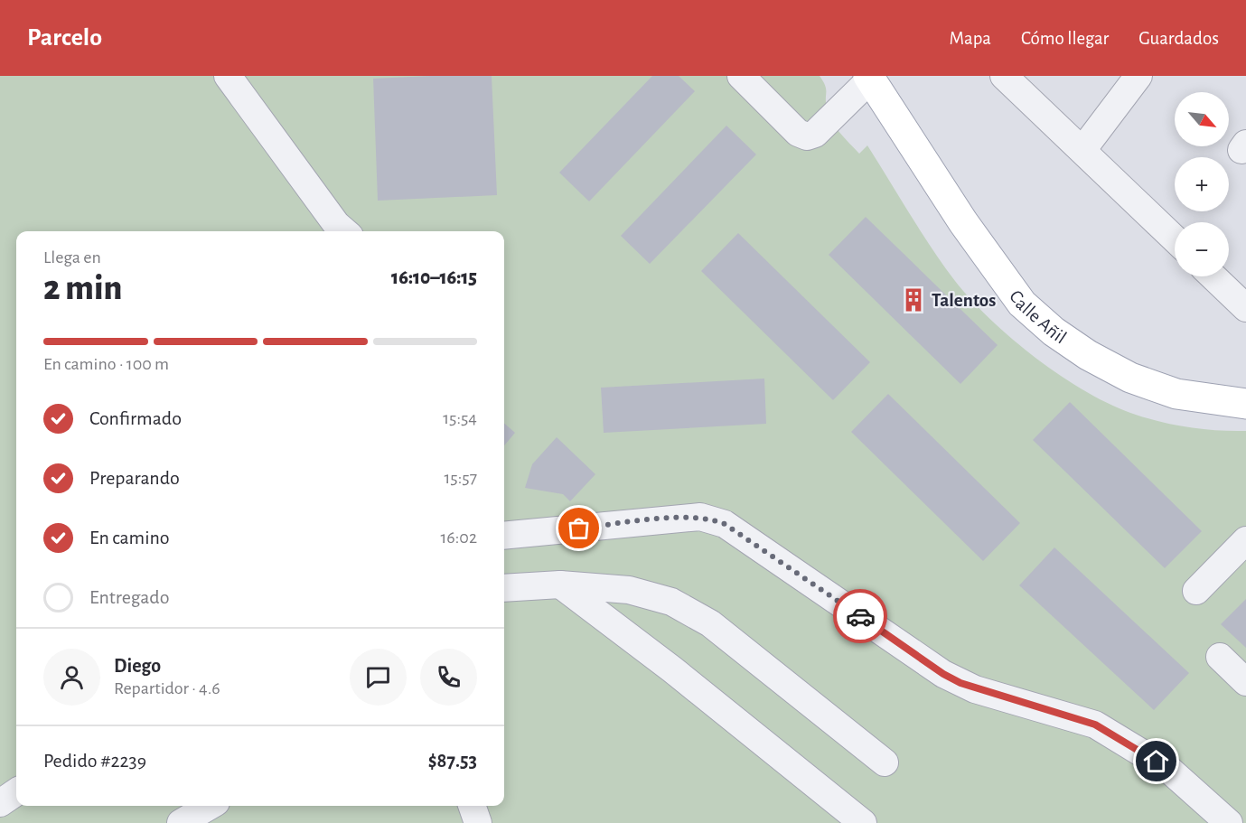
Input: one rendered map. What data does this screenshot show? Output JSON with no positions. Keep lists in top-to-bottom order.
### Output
{
  "streets": {
    "main road": ["Calle Añil"]
  },
  "places": {
    "building": ["Talentos"]
  },
  "north": "bottom right",
  "page": {
    "header": "Parcelo",
    "nav": ["Mapa", "Cómo llegar", "Guardados"],
    "map_buttons": ["+", "−"],
    "heading": ["2 min", "Llega en", "16:10–16:15"],
    "panel": [
      "Diego",
      "Repartidor · 4.6",
      "Pedido #2239",
      "$87.53"
    ],
    "bar": "En camino · 100 m",
    "list": [
      ["Confirmado", "15:54"],
      ["Preparando", "15:57"],
      ["En camino", "16:02"],
      "Entregado"
    ]
  }
}
